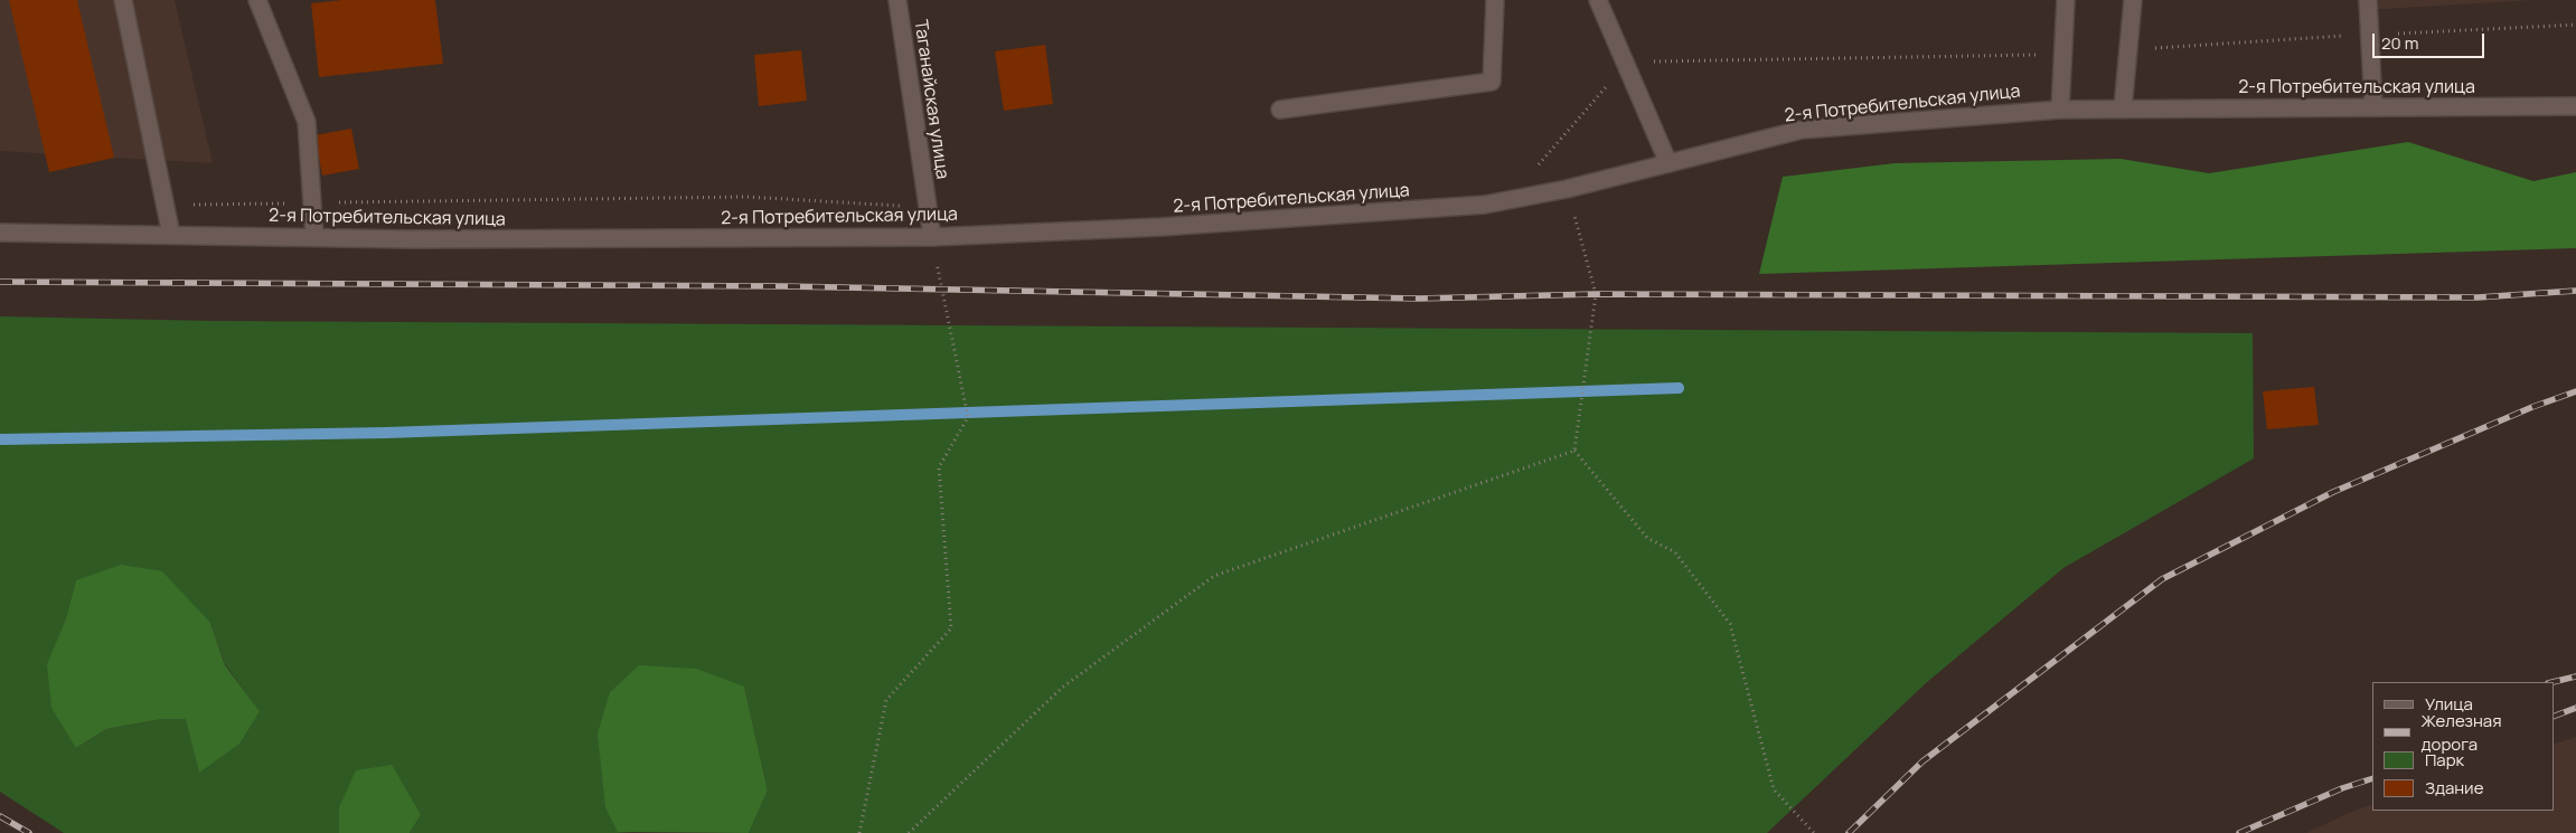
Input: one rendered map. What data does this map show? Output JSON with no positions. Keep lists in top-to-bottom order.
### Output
{
  "streets": {
    "street": ["2-я Потребительская улица", "Таганайская улица"]
  },
  "crossings": [
    ["2-я Потребительская улица", "Таганайская улица"]
  ],
  "legend": [
    "Улица",
    "Железная дорога",
    "Парк",
    "Здание"
  ],
  "scale_bar": "20 m"
}
